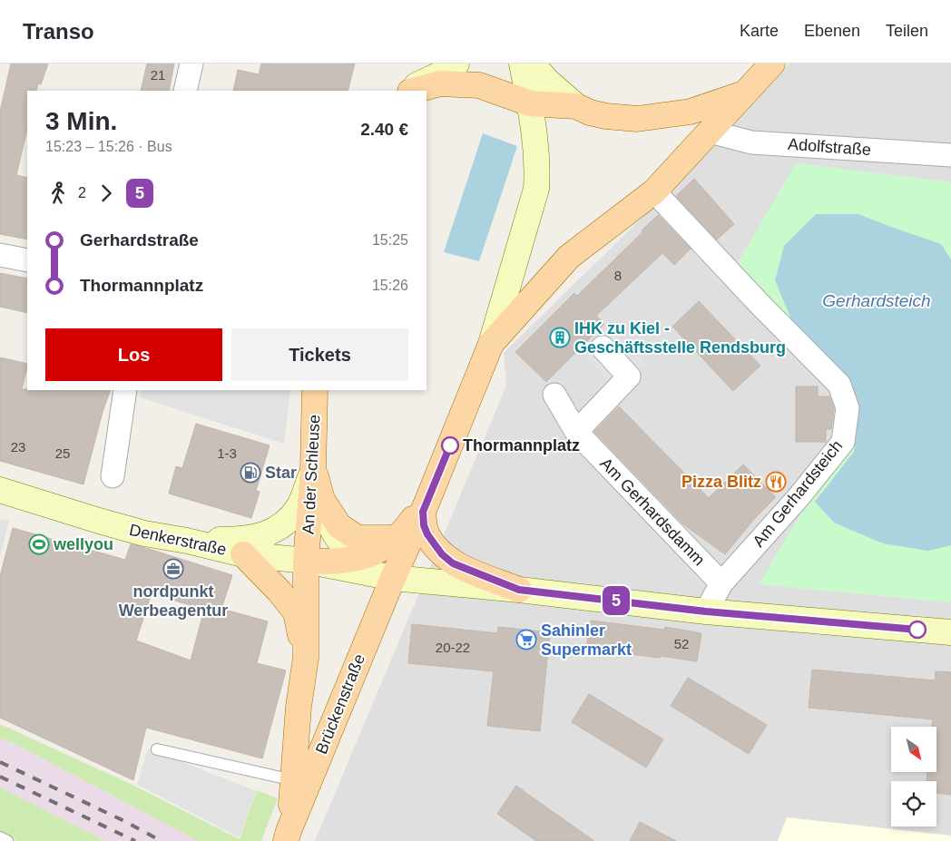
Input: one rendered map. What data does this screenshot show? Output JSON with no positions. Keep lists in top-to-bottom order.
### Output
{
  "streets": {
    "main road": ["An der Schleuse", "Denkerstraße", "Brückenstraße"],
    "street": ["Adolfstraße", "Am Gerhardsteich", "Am Gerhardsdamm"]
  },
  "crossings": [
    ["An der Schleuse", "Denkerstraße"],
    ["An der Schleuse", "Brückenstraße"],
    ["Am Gerhardsteich", "Am Gerhardsdamm"],
    ["Denkerstraße", "Brückenstraße"]
  ],
  "water": ["Gerhardsteich"],
  "places": {
    "building": ["IHK zu Kiel - Geschäftsstelle Rendsburg"],
    "other": ["Thormannplatz"],
    "fuel station": ["Star"],
    "restaurant": ["Pizza Blitz"],
    "sports": ["wellyou"],
    "office": ["nordpunkt Werbeagentur"],
    "supermarket": ["Sahinler Supermarkt"]
  },
  "lines": ["bus line 5"],
  "house_numbers": [
    "21",
    "8",
    "23",
    "25",
    "1-3",
    "52",
    "20-22"
  ],
  "north": "bottom right",
  "page": {
    "header": "Transo",
    "nav": ["Karte", "Ebenen", "Teilen"],
    "on_map": "5",
    "heading": ["3 Min.", "15:23 – 15:26 · Bus", "2.40 €"],
    "legs": ["2", "5"],
    "list": [
      {
        "name": "Gerhardstraße",
        "value": "15:25"
      },
      {
        "name": "Thormannplatz",
        "value": "15:26"
      }
    ],
    "buttons": ["Los", "Tickets"]
  }
}
